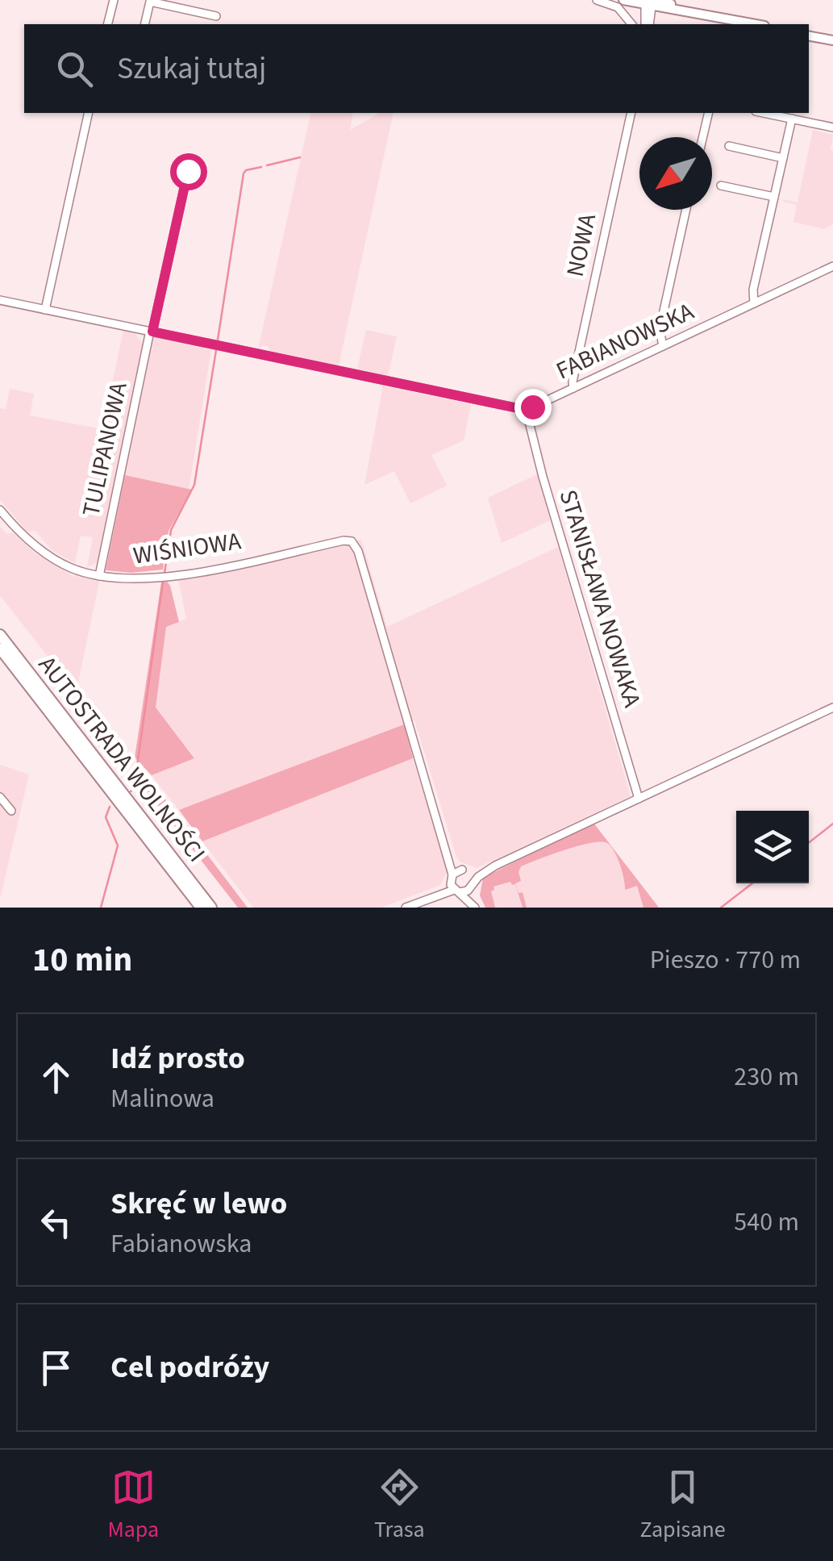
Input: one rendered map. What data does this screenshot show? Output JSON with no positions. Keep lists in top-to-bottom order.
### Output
{
  "streets": {
    "highway": ["AUTOSTRADA WOLNOŚCI"],
    "street": [
      "NOWA",
      "FABIANOWSKA",
      "TULIPANOWA",
      "WIŚNIOWA",
      "STANISŁAWA NOWAKA"
    ]
  },
  "crossings": [
    ["NOWA", "FABIANOWSKA"],
    ["FABIANOWSKA", "STANISŁAWA NOWAKA"],
    ["TULIPANOWA", "WIŚNIOWA"]
  ],
  "north": "bottom left",
  "page": {
    "search": "Szukaj tutaj",
    "heading": ["10 min", "Pieszo · 770 m"],
    "list": [
      ["Idź prosto", "Malinowa", "230 m"],
      ["Skręć w lewo", "Fabianowska", "540 m"],
      "Cel podróży"
    ],
    "nav": ["Mapa", "Trasa", "Zapisane"]
  }
}
